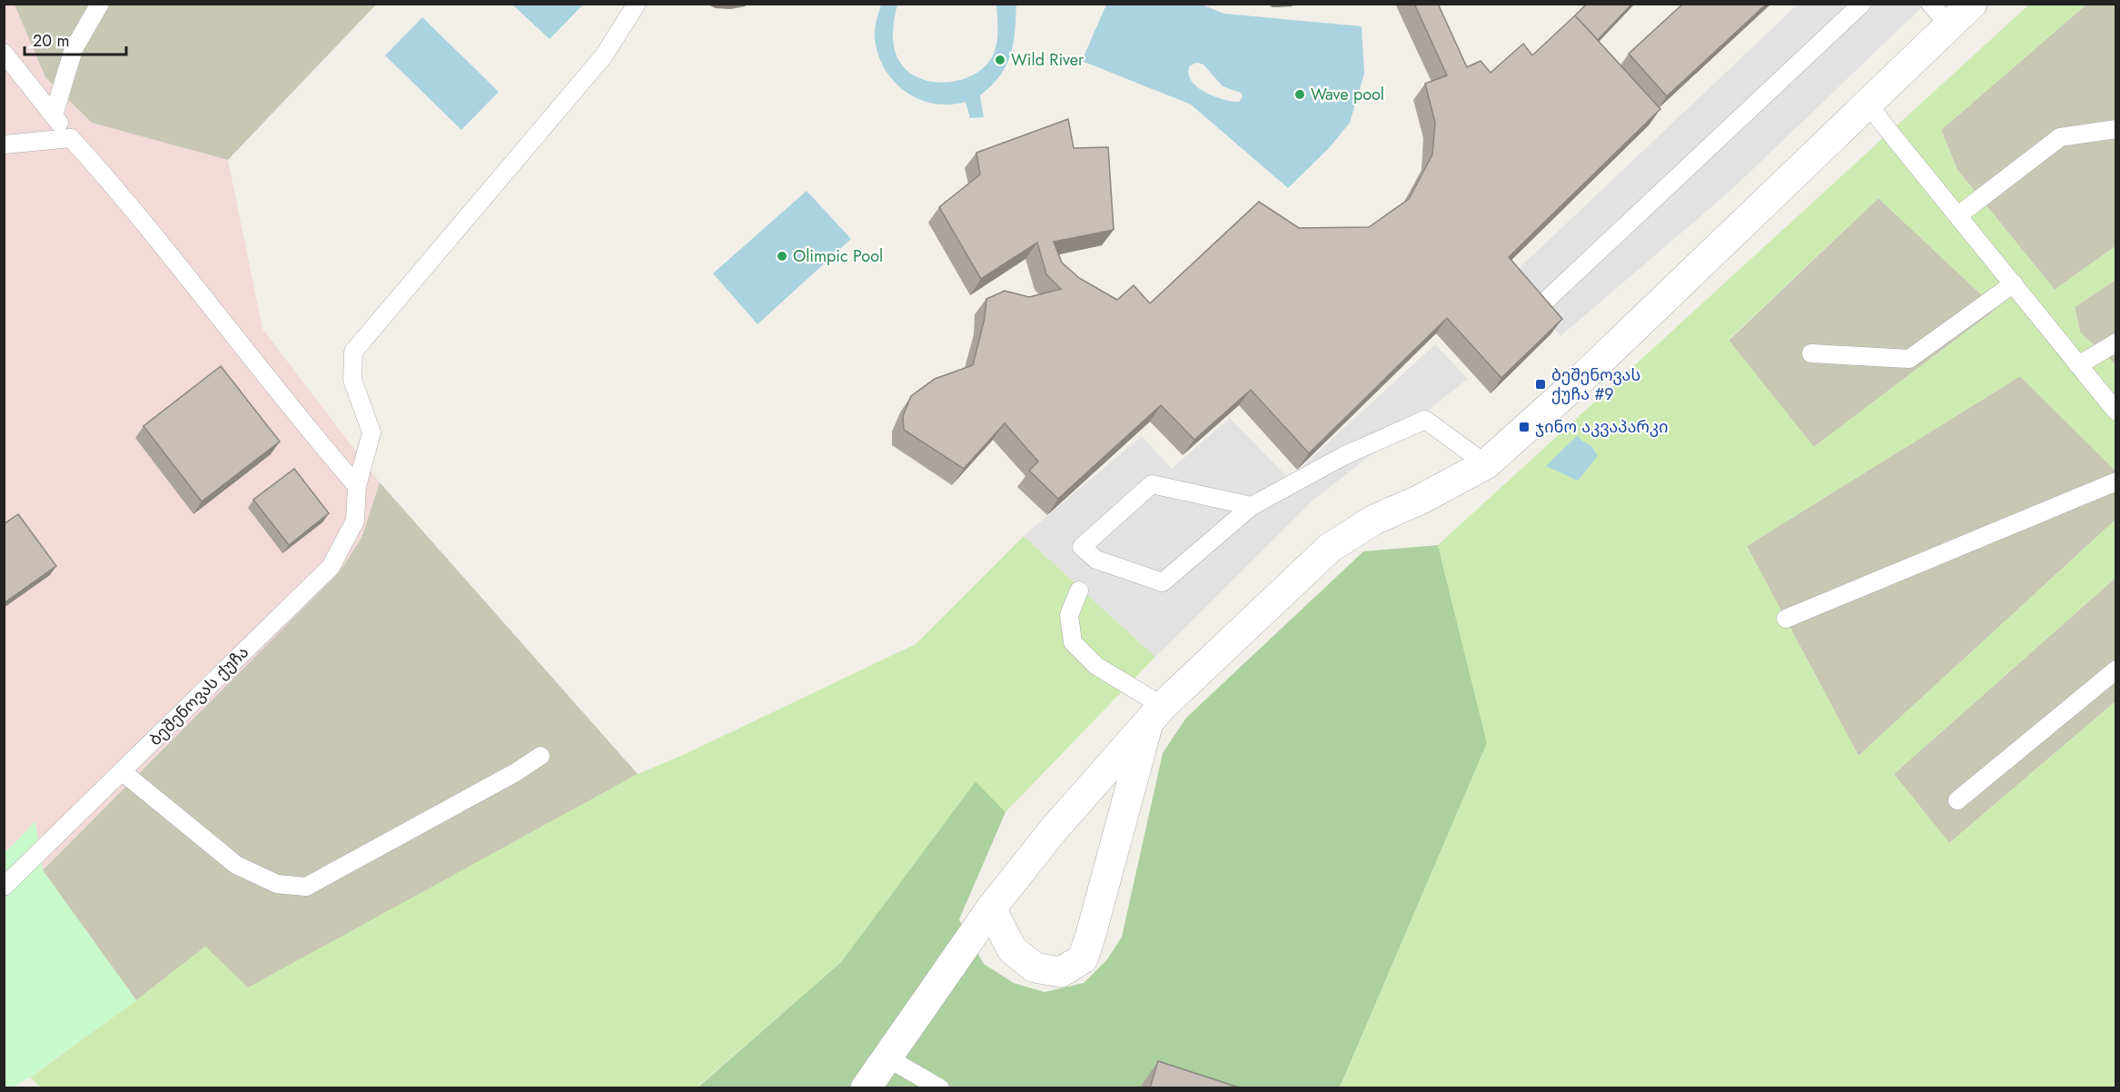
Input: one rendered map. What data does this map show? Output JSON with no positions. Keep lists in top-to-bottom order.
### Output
{
  "streets": {
    "lane": ["ბეშენოვას ქუჩა"]
  },
  "places": {
    "other": ["Wild River", "Wave pool", "Olimpic Pool"],
    "transit": ["ბეშენოვას ქუჩა #9", "ჯინო აკვაპარკი"]
  },
  "scale_bar": "20 m"
}
